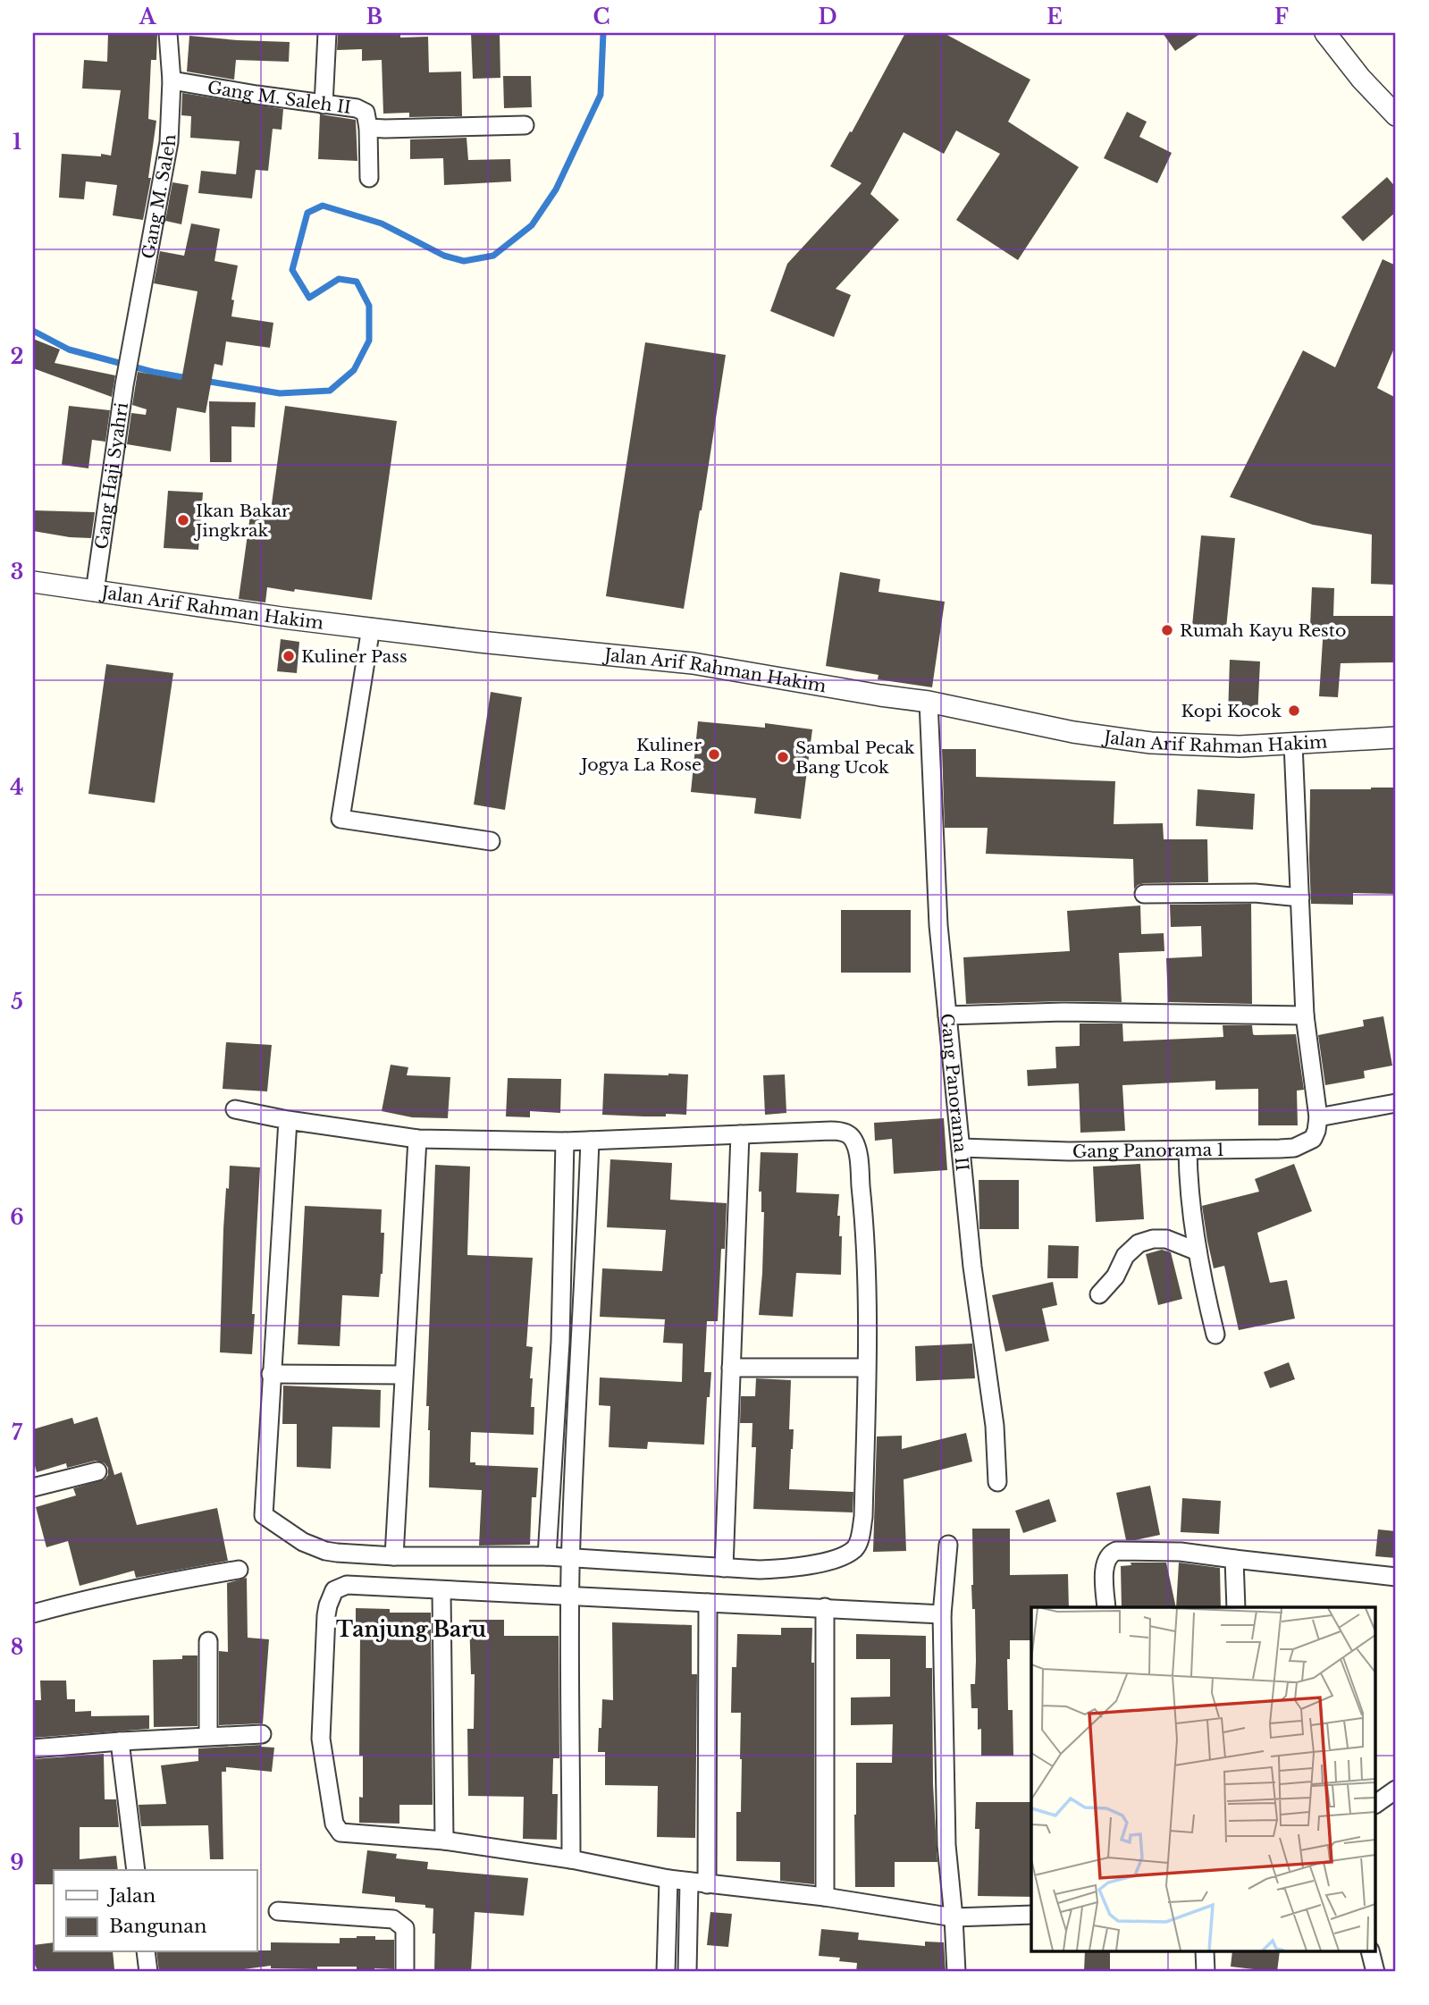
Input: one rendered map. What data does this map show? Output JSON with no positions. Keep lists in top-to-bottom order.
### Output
{
  "streets": {
    "street": [
      "Gang M. Saleh II",
      "Gang M. Saleh",
      "Gang Haji Syahri",
      "Jalan Arif Rahman Hakim",
      "Gang Panorama II",
      "Gang Panorama 1"
    ]
  },
  "crossings": [
    ["Gang M. Saleh II", "Gang M. Saleh"],
    ["Gang M. Saleh", "Gang Haji Syahri"],
    ["Gang Haji Syahri", "Jalan Arif Rahman Hakim"],
    ["Jalan Arif Rahman Hakim", "Gang Panorama II"],
    ["Gang Panorama II", "Gang Panorama 1"]
  ],
  "districts": ["Tanjung Baru"],
  "places": [
    "Ikan Bakar Jingkrak",
    "Rumah Kayu Resto",
    "Kuliner Pass",
    "Kopi Kocok",
    "Kuliner Jogya La Rose",
    "Sambal Pecak Bang Ucok"
  ],
  "legend": ["Jalan", "Bangunan"],
  "grid": {
    "columns": [
      "A",
      "B",
      "C",
      "D",
      "E",
      "F"
    ],
    "rows": [
      "1",
      "2",
      "3",
      "4",
      "5",
      "6",
      "7",
      "8",
      "9"
    ]
  }
}
